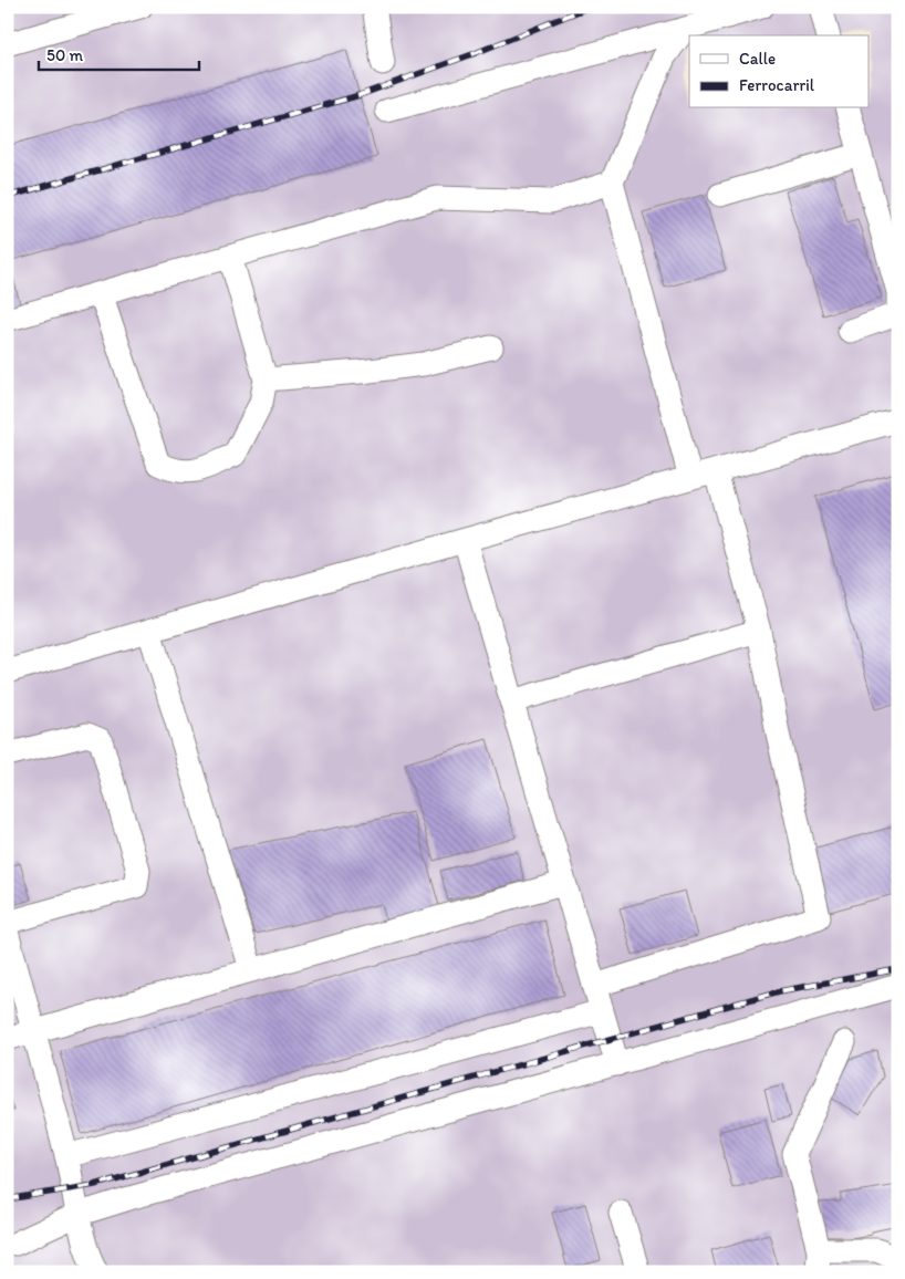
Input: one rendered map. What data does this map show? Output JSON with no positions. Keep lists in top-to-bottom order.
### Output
{
  "legend": ["Calle", "Ferrocarril"],
  "scale_bar": "50 m"
}
